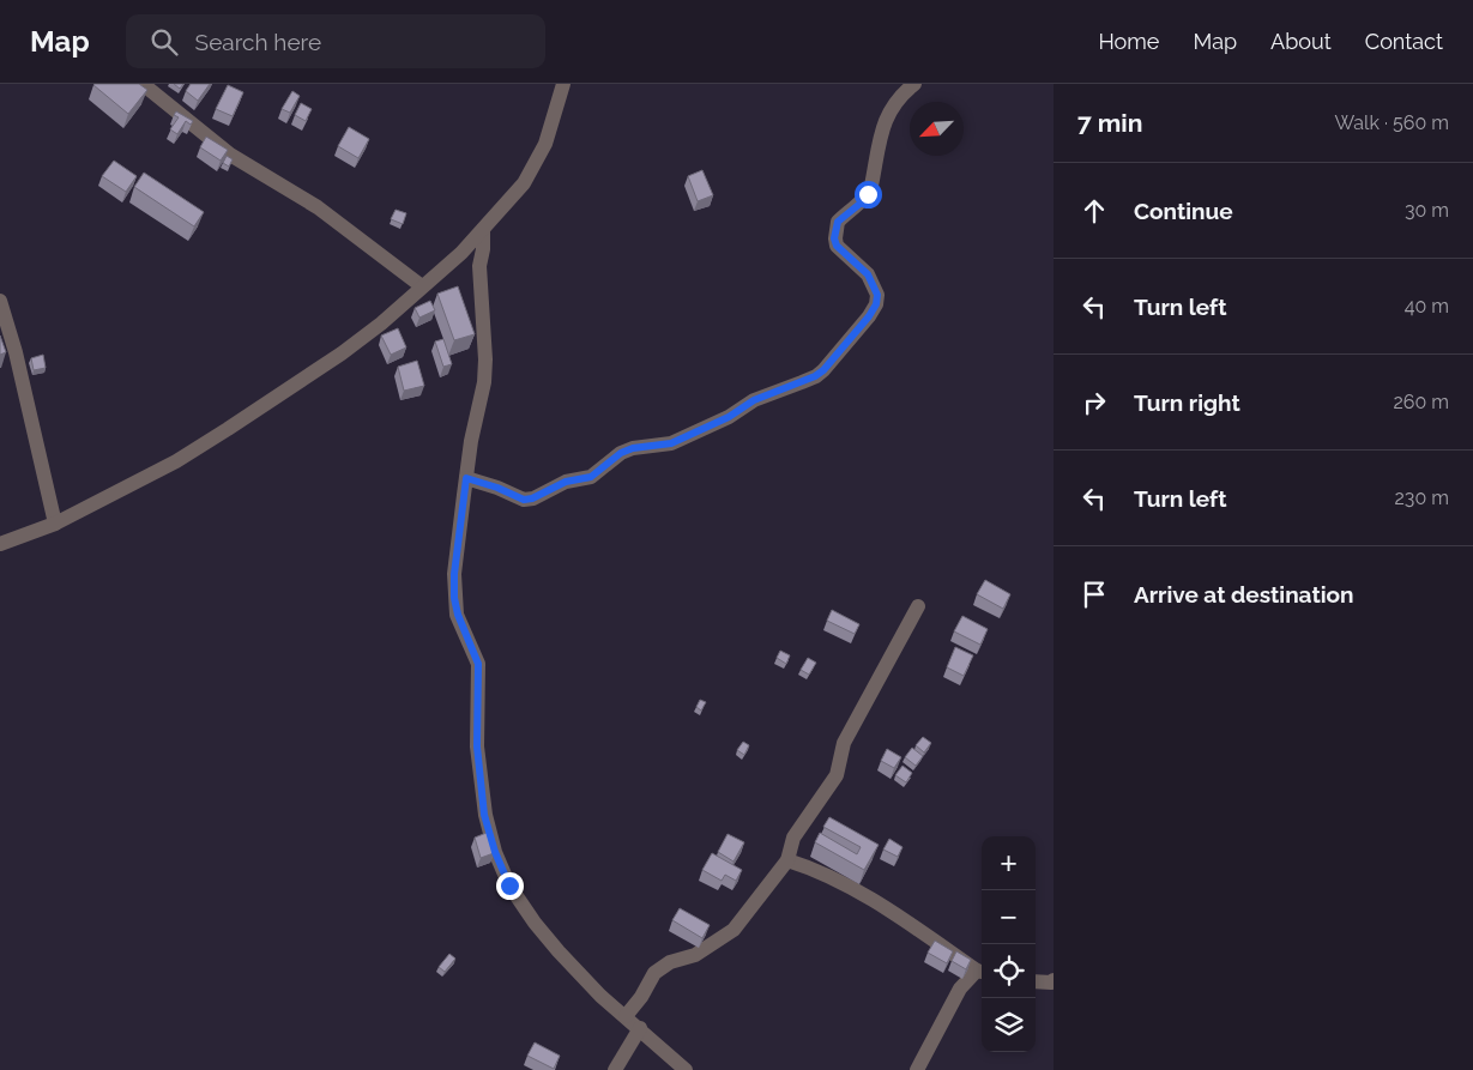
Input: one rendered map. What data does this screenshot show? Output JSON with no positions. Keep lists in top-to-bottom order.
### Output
{
  "north": "bottom left",
  "page": {
    "header": "Map",
    "search": "Search here",
    "nav": [
      "Home",
      "Map",
      "About",
      "Contact"
    ],
    "heading": ["7 min", "Walk · 560 m"],
    "list": [
      ["Continue", "30 m"],
      ["Turn left", "40 m"],
      ["Turn right", "260 m"],
      ["Turn left", "230 m"],
      "Arrive at destination"
    ],
    "map_buttons": ["+", "−"]
  }
}
